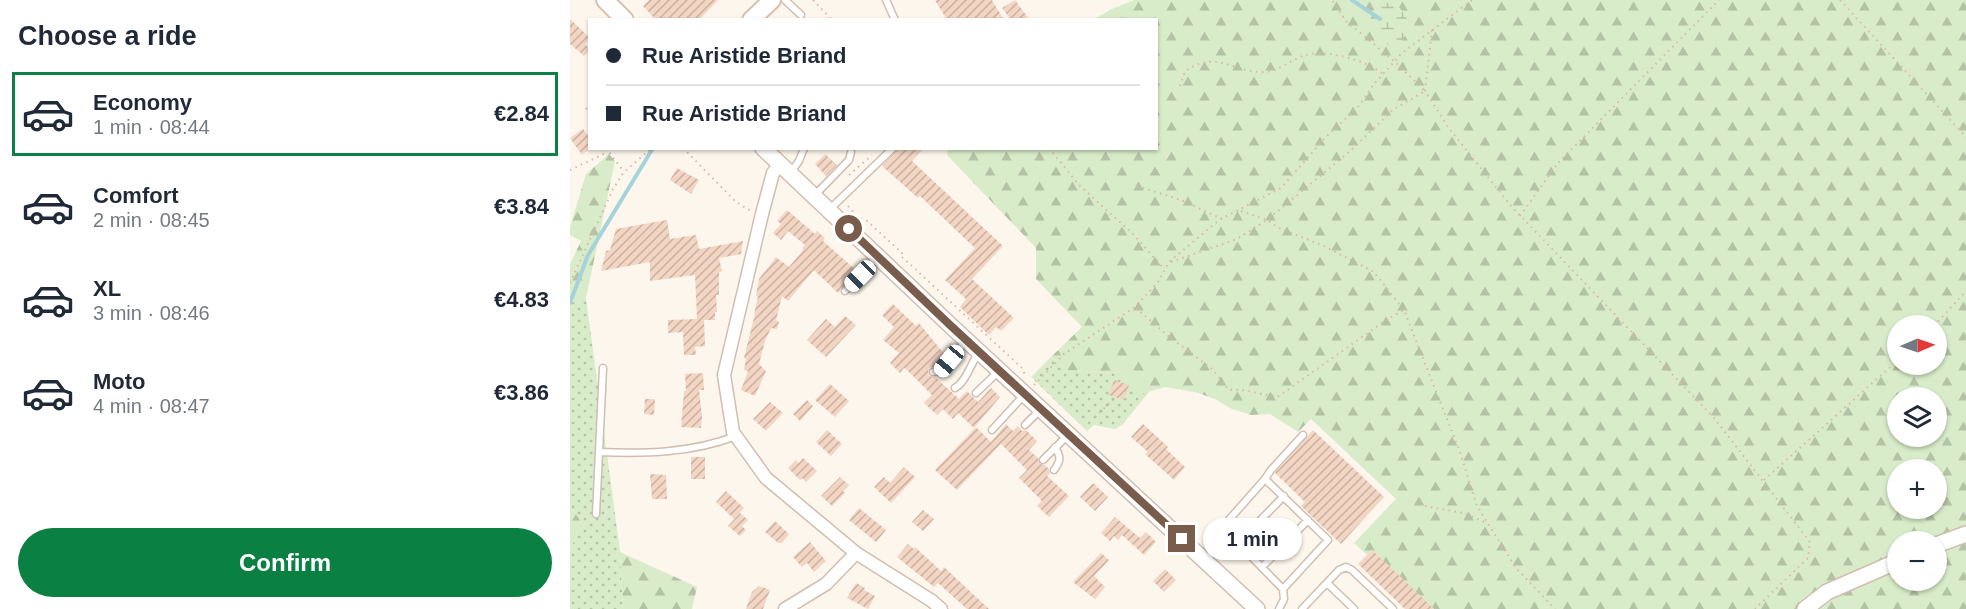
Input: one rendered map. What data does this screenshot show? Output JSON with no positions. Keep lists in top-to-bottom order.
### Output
{
  "north": "right",
  "page": {
    "heading": "Choose a ride",
    "banner": ["Rue Aristide Briand", "Rue Aristide Briand"],
    "list": [
      {
        "name": "Economy",
        "note": "1 min · 08:44",
        "value": "€2.84"
      },
      {
        "name": "Comfort",
        "note": "2 min · 08:45",
        "value": "€3.84"
      },
      {
        "name": "XL",
        "note": "3 min · 08:46",
        "value": "€4.83"
      },
      {
        "name": "Moto",
        "note": "4 min · 08:47",
        "value": "€3.86"
      }
    ],
    "map_buttons": ["+", "−"],
    "buttons": "Confirm",
    "bubble": "1 min"
  }
}
